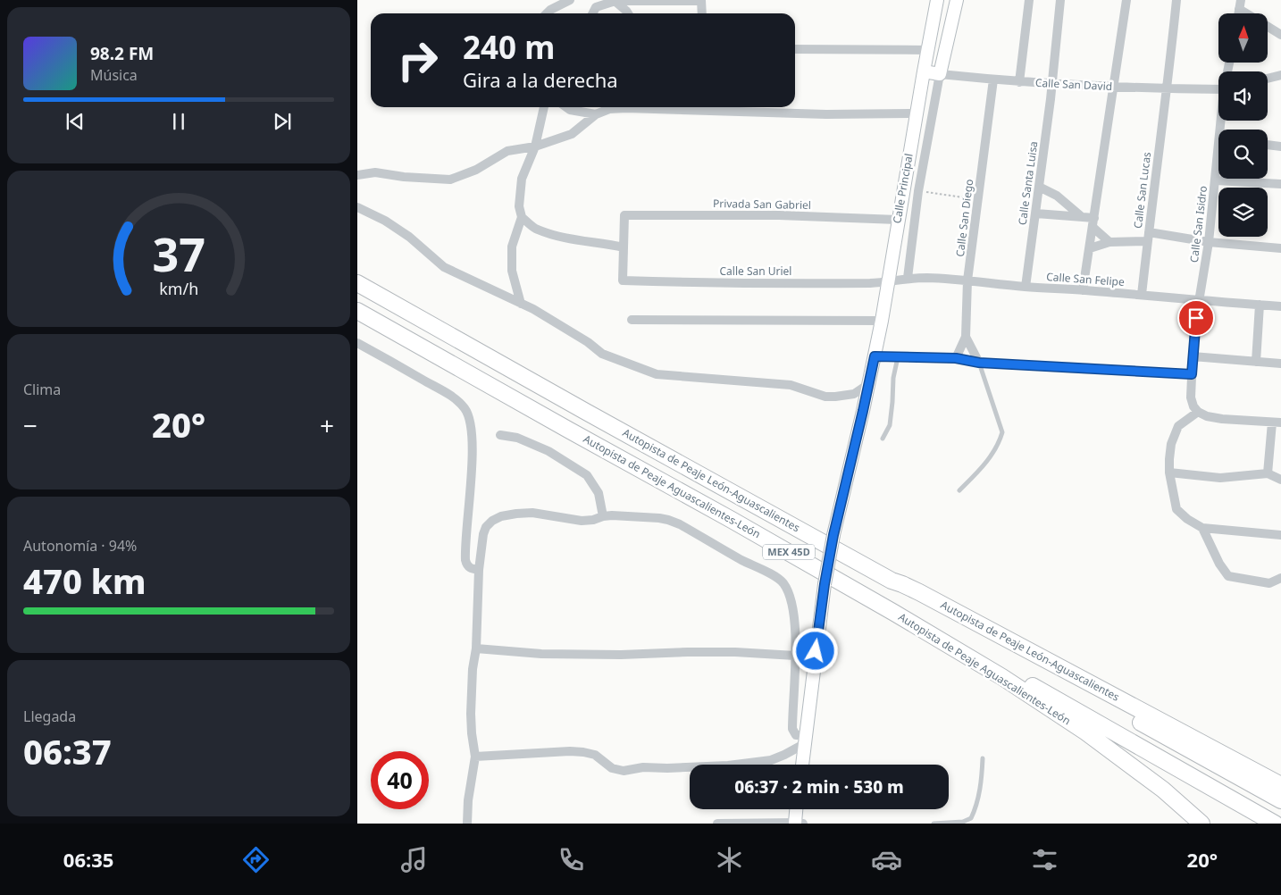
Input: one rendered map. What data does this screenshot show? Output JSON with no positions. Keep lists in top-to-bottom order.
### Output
{
  "streets": {
    "highway": ["Autopista de Peaje León-Aguascalientes", "Autopista de Peaje Aguascalientes-León", "MEX 45D"],
    "street": [
      "Calle San David",
      "Calle Santa Luisa",
      "Calle Principal",
      "Calle San Lucas",
      "Privada San Gabriel",
      "Calle San Diego",
      "Calle San Isidro",
      "Calle San Uriel",
      "Calle San Felipe"
    ]
  },
  "crossings": [
    ["Calle San David", "Calle Santa Luisa"],
    ["Calle San David", "Calle Principal"],
    ["Calle San David", "Calle San Lucas"],
    ["Calle San David", "Calle San Diego"],
    ["Calle Santa Luisa", "Calle San Felipe"],
    ["Calle Principal", "Privada San Gabriel"],
    ["Calle Principal", "Calle San Uriel"],
    ["Calle Principal", "Calle San Felipe"],
    ["Calle San Lucas", "Calle San Felipe"],
    ["Privada San Gabriel", "Calle San Uriel"],
    ["Calle San Diego", "Calle San Felipe"],
    ["Calle San Isidro", "Calle San Felipe"],
    ["Calle San Uriel", "Calle San Felipe"]
  ],
  "north": "top",
  "page": {
    "turn": ["240 m", "Gira a la derecha"],
    "song": ["98.2 FM", "Música"],
    "tile": [
      "Clima",
      ["Autonomía · 94%", "470 km"],
      ["Llegada", "06:37"]
    ],
    "heat": ["−", "20°", "+"],
    "limit": "40",
    "trip": "06:37 · 2 min · 530 m",
    "tabs": ["06:35", "20°"],
    "gauge": ["37", "km/h"]
  }
}
